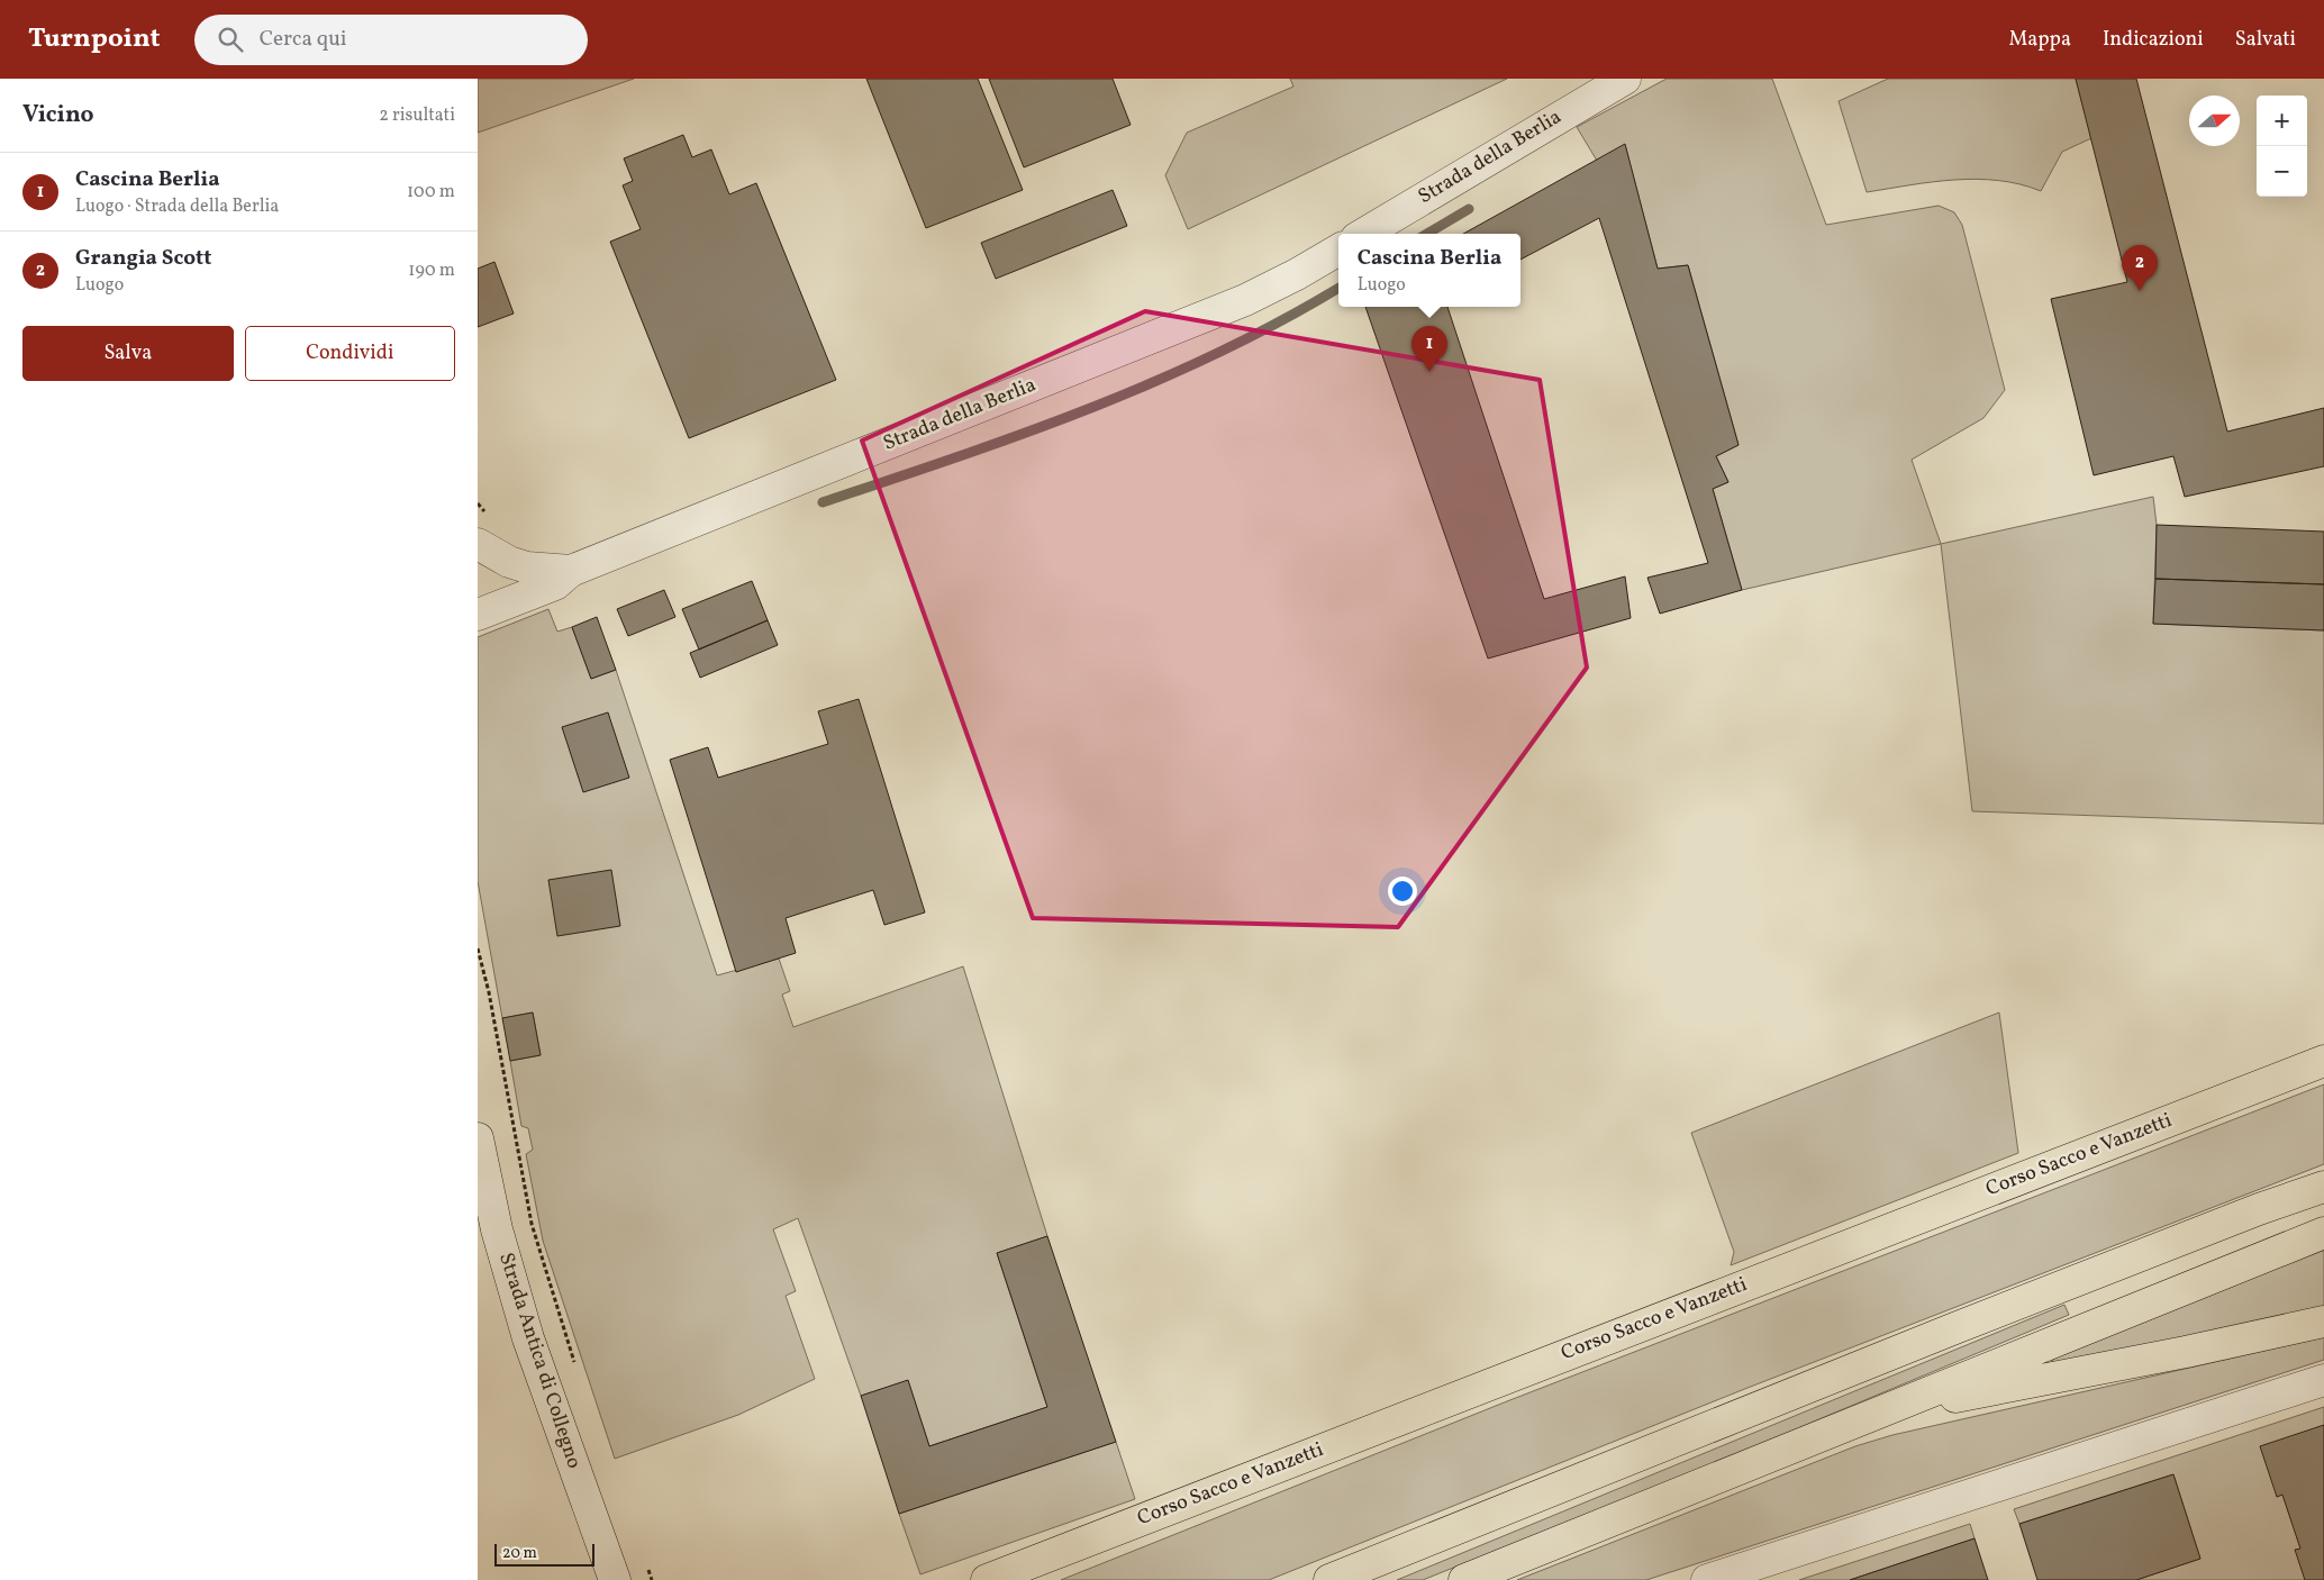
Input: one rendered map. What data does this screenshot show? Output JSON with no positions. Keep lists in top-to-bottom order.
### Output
{
  "streets": {
    "main road": ["Corso Sacco e Vanzetti"],
    "street": ["Strada della Berlia", "Strada Antica di Collegno"]
  },
  "scale_bar": "20 m",
  "north": "right",
  "page": {
    "header": "Turnpoint",
    "search": "Cerca qui",
    "nav": ["Mappa", "Indicazioni", "Salvati"],
    "heading": ["Vicino", "2 risultati"],
    "map_buttons": ["+", "−"],
    "list": [
      {
        "mark": "1",
        "name": "Cascina Berlia",
        "note": "Luogo · Strada della Berlia",
        "value": "100 m"
      },
      {
        "mark": "2",
        "name": "Grangia Scott",
        "note": "Luogo",
        "value": "190 m"
      }
    ],
    "popup": ["Cascina Berlia", "Luogo"],
    "pins": ["2", "1"],
    "buttons": ["Salva", "Condividi"],
    "scale": "20 m"
  }
}
